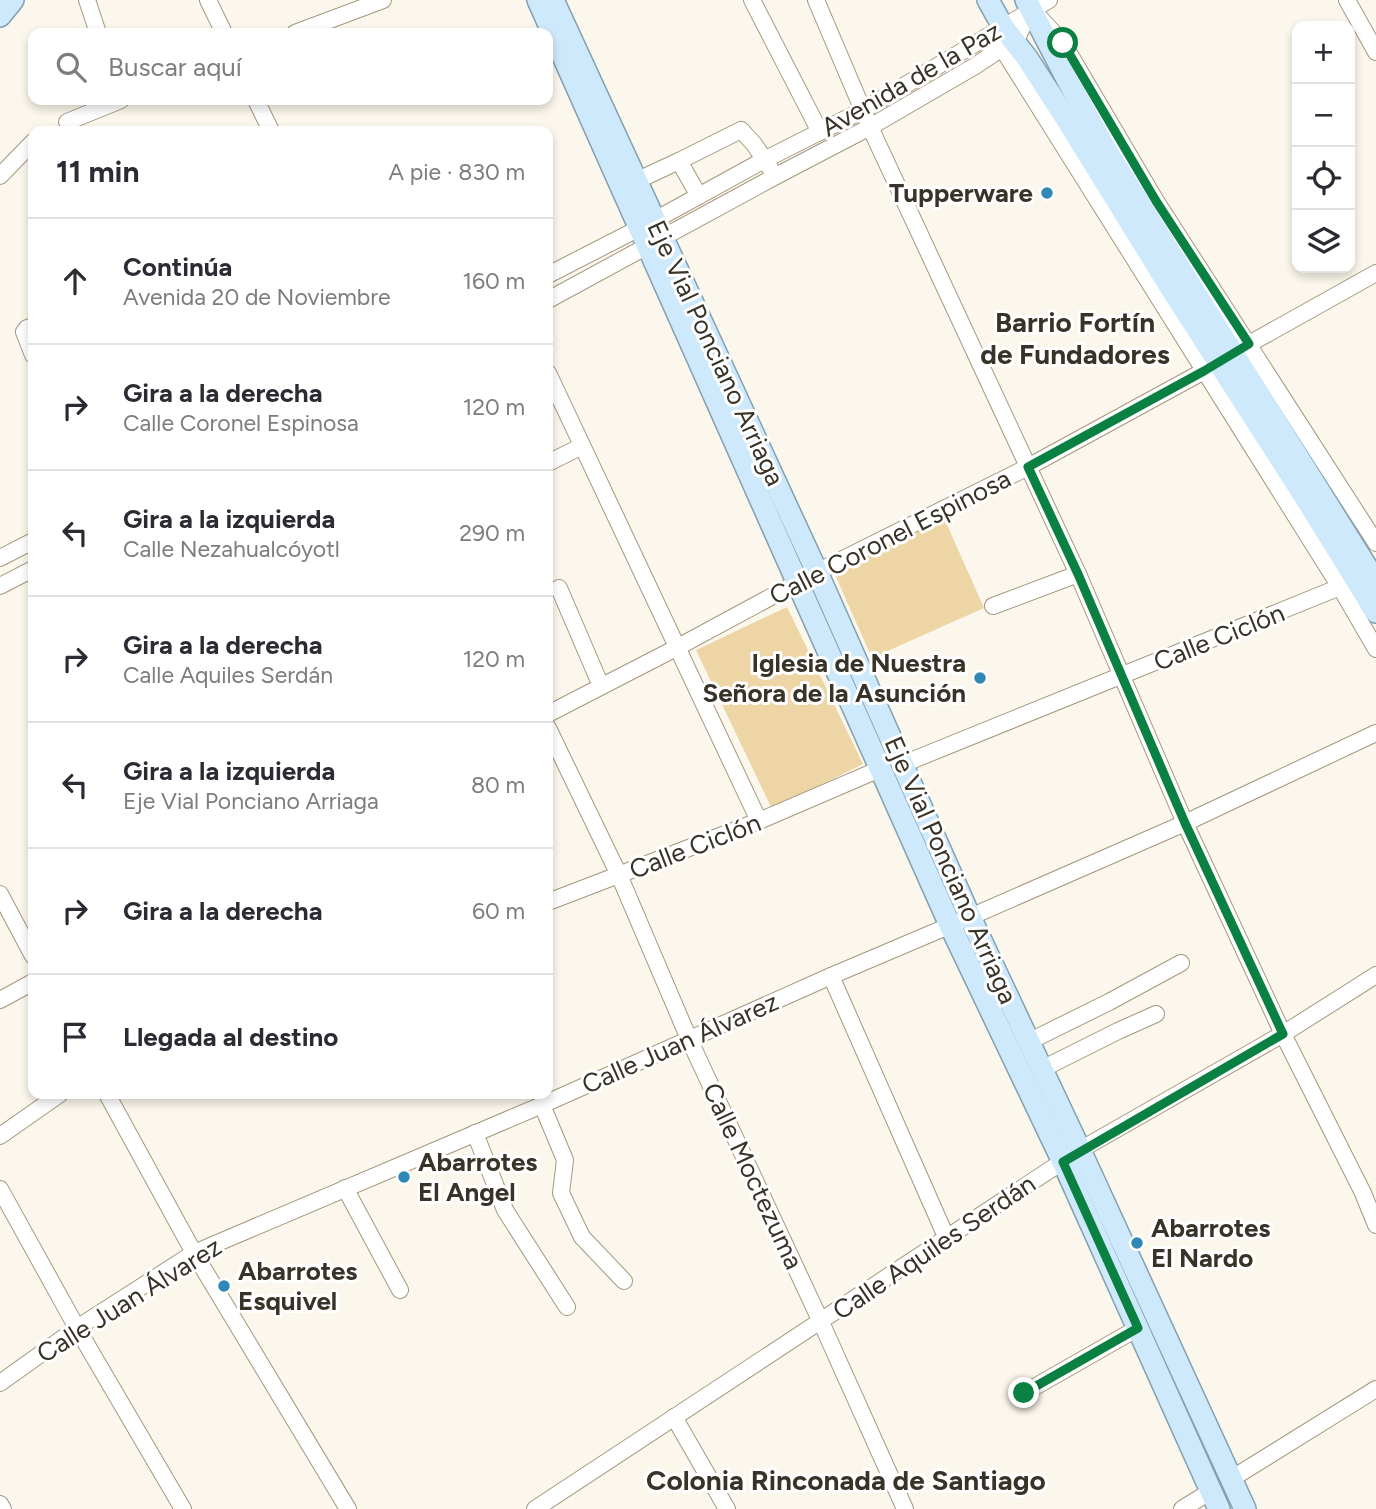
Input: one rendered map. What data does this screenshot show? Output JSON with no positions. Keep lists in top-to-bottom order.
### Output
{
  "streets": {
    "main road": ["Eje Vial Ponciano Arriaga"],
    "street": [
      "Avenida de la Paz",
      "Calle Coronel Espinosa",
      "Calle Ciclón",
      "Calle Juan Álvarez",
      "Calle Moctezuma",
      "Calle Aquiles Serdán"
    ]
  },
  "crossings": [
    ["Avenida de la Paz", "Eje Vial Ponciano Arriaga"],
    ["Eje Vial Ponciano Arriaga", "Calle Coronel Espinosa"],
    ["Eje Vial Ponciano Arriaga", "Calle Ciclón"],
    ["Eje Vial Ponciano Arriaga", "Calle Juan Álvarez"],
    ["Eje Vial Ponciano Arriaga", "Calle Aquiles Serdán"],
    ["Calle Ciclón", "Calle Moctezuma"],
    ["Calle Juan Álvarez", "Calle Moctezuma"],
    ["Calle Moctezuma", "Calle Aquiles Serdán"]
  ],
  "districts": ["Barrio Fortín de Fundadores", "Colonia Rinconada de Santiago"],
  "places": [
    "Tupperware",
    "Iglesia de Nuestra Señora de la Asunción",
    "Abarrotes El Angel",
    "Abarrotes El Nardo",
    "Abarrotes Esquivel"
  ],
  "page": {
    "map_buttons": ["+", "−"],
    "search": "Buscar aquí",
    "heading": ["11 min", "A pie · 830 m"],
    "list": [
      ["Continúa", "Avenida 20 de Noviembre", "160 m"],
      ["Gira a la derecha", "Calle Coronel Espinosa", "120 m"],
      ["Gira a la izquierda", "Calle Nezahualcóyotl", "290 m"],
      ["Gira a la derecha", "Calle Aquiles Serdán", "120 m"],
      ["Gira a la izquierda", "Eje Vial Ponciano Arriaga", "80 m"],
      ["Gira a la derecha", "60 m"],
      "Llegada al destino"
    ]
  }
}
